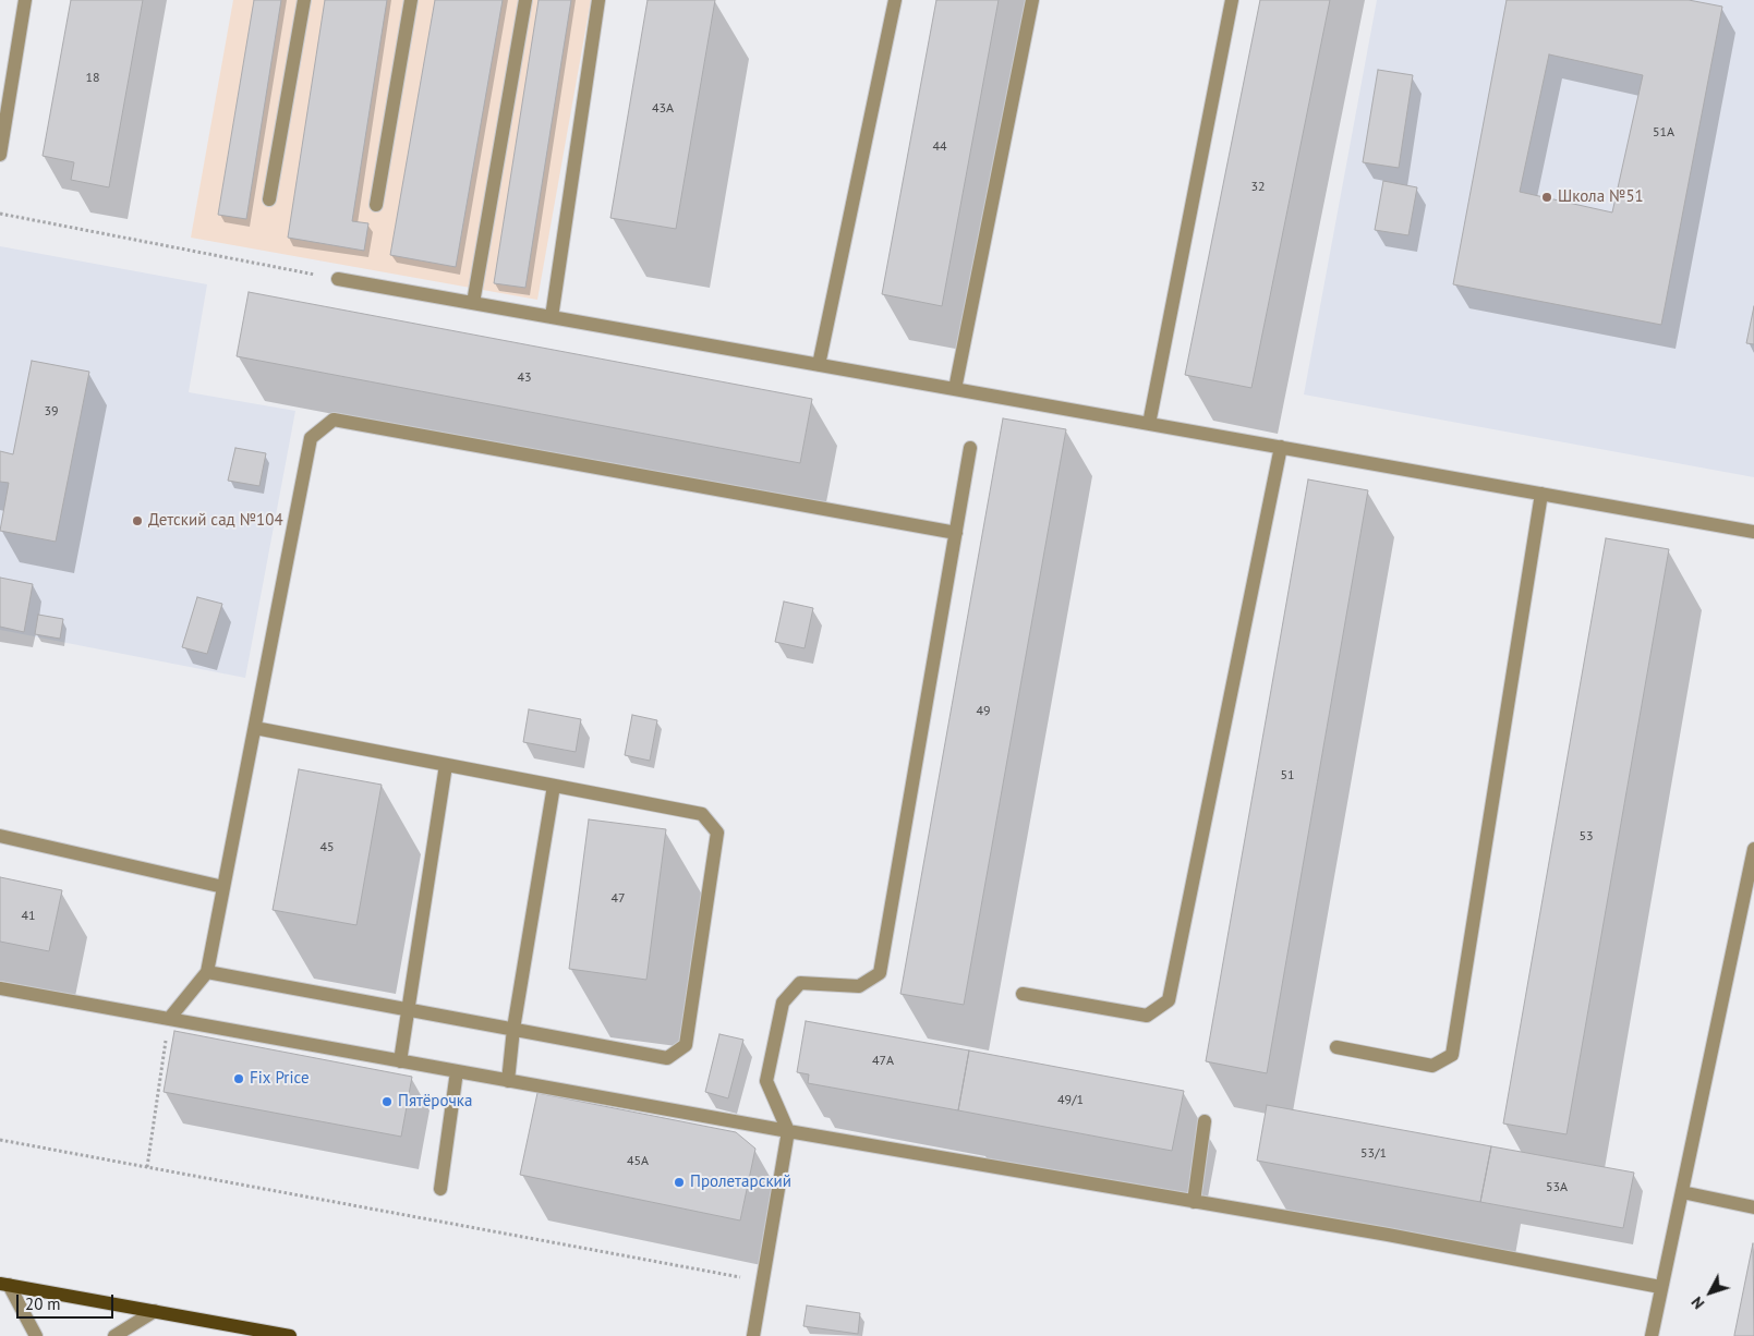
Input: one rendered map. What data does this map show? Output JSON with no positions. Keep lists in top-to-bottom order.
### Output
{
  "places": [
    "Школа №51",
    "Детский сад №104",
    "Fix Price",
    "Пятёрочка",
    "Пролетарский"
  ],
  "house_numbers": [
    "18",
    "43А",
    "51А",
    "44",
    "32",
    "43",
    "39",
    "49",
    "51",
    "53",
    "45",
    "47",
    "41",
    "47А",
    "49/1",
    "53/1",
    "45А",
    "53А"
  ],
  "scale_bar": "20 m",
  "north": "bottom left"
}
